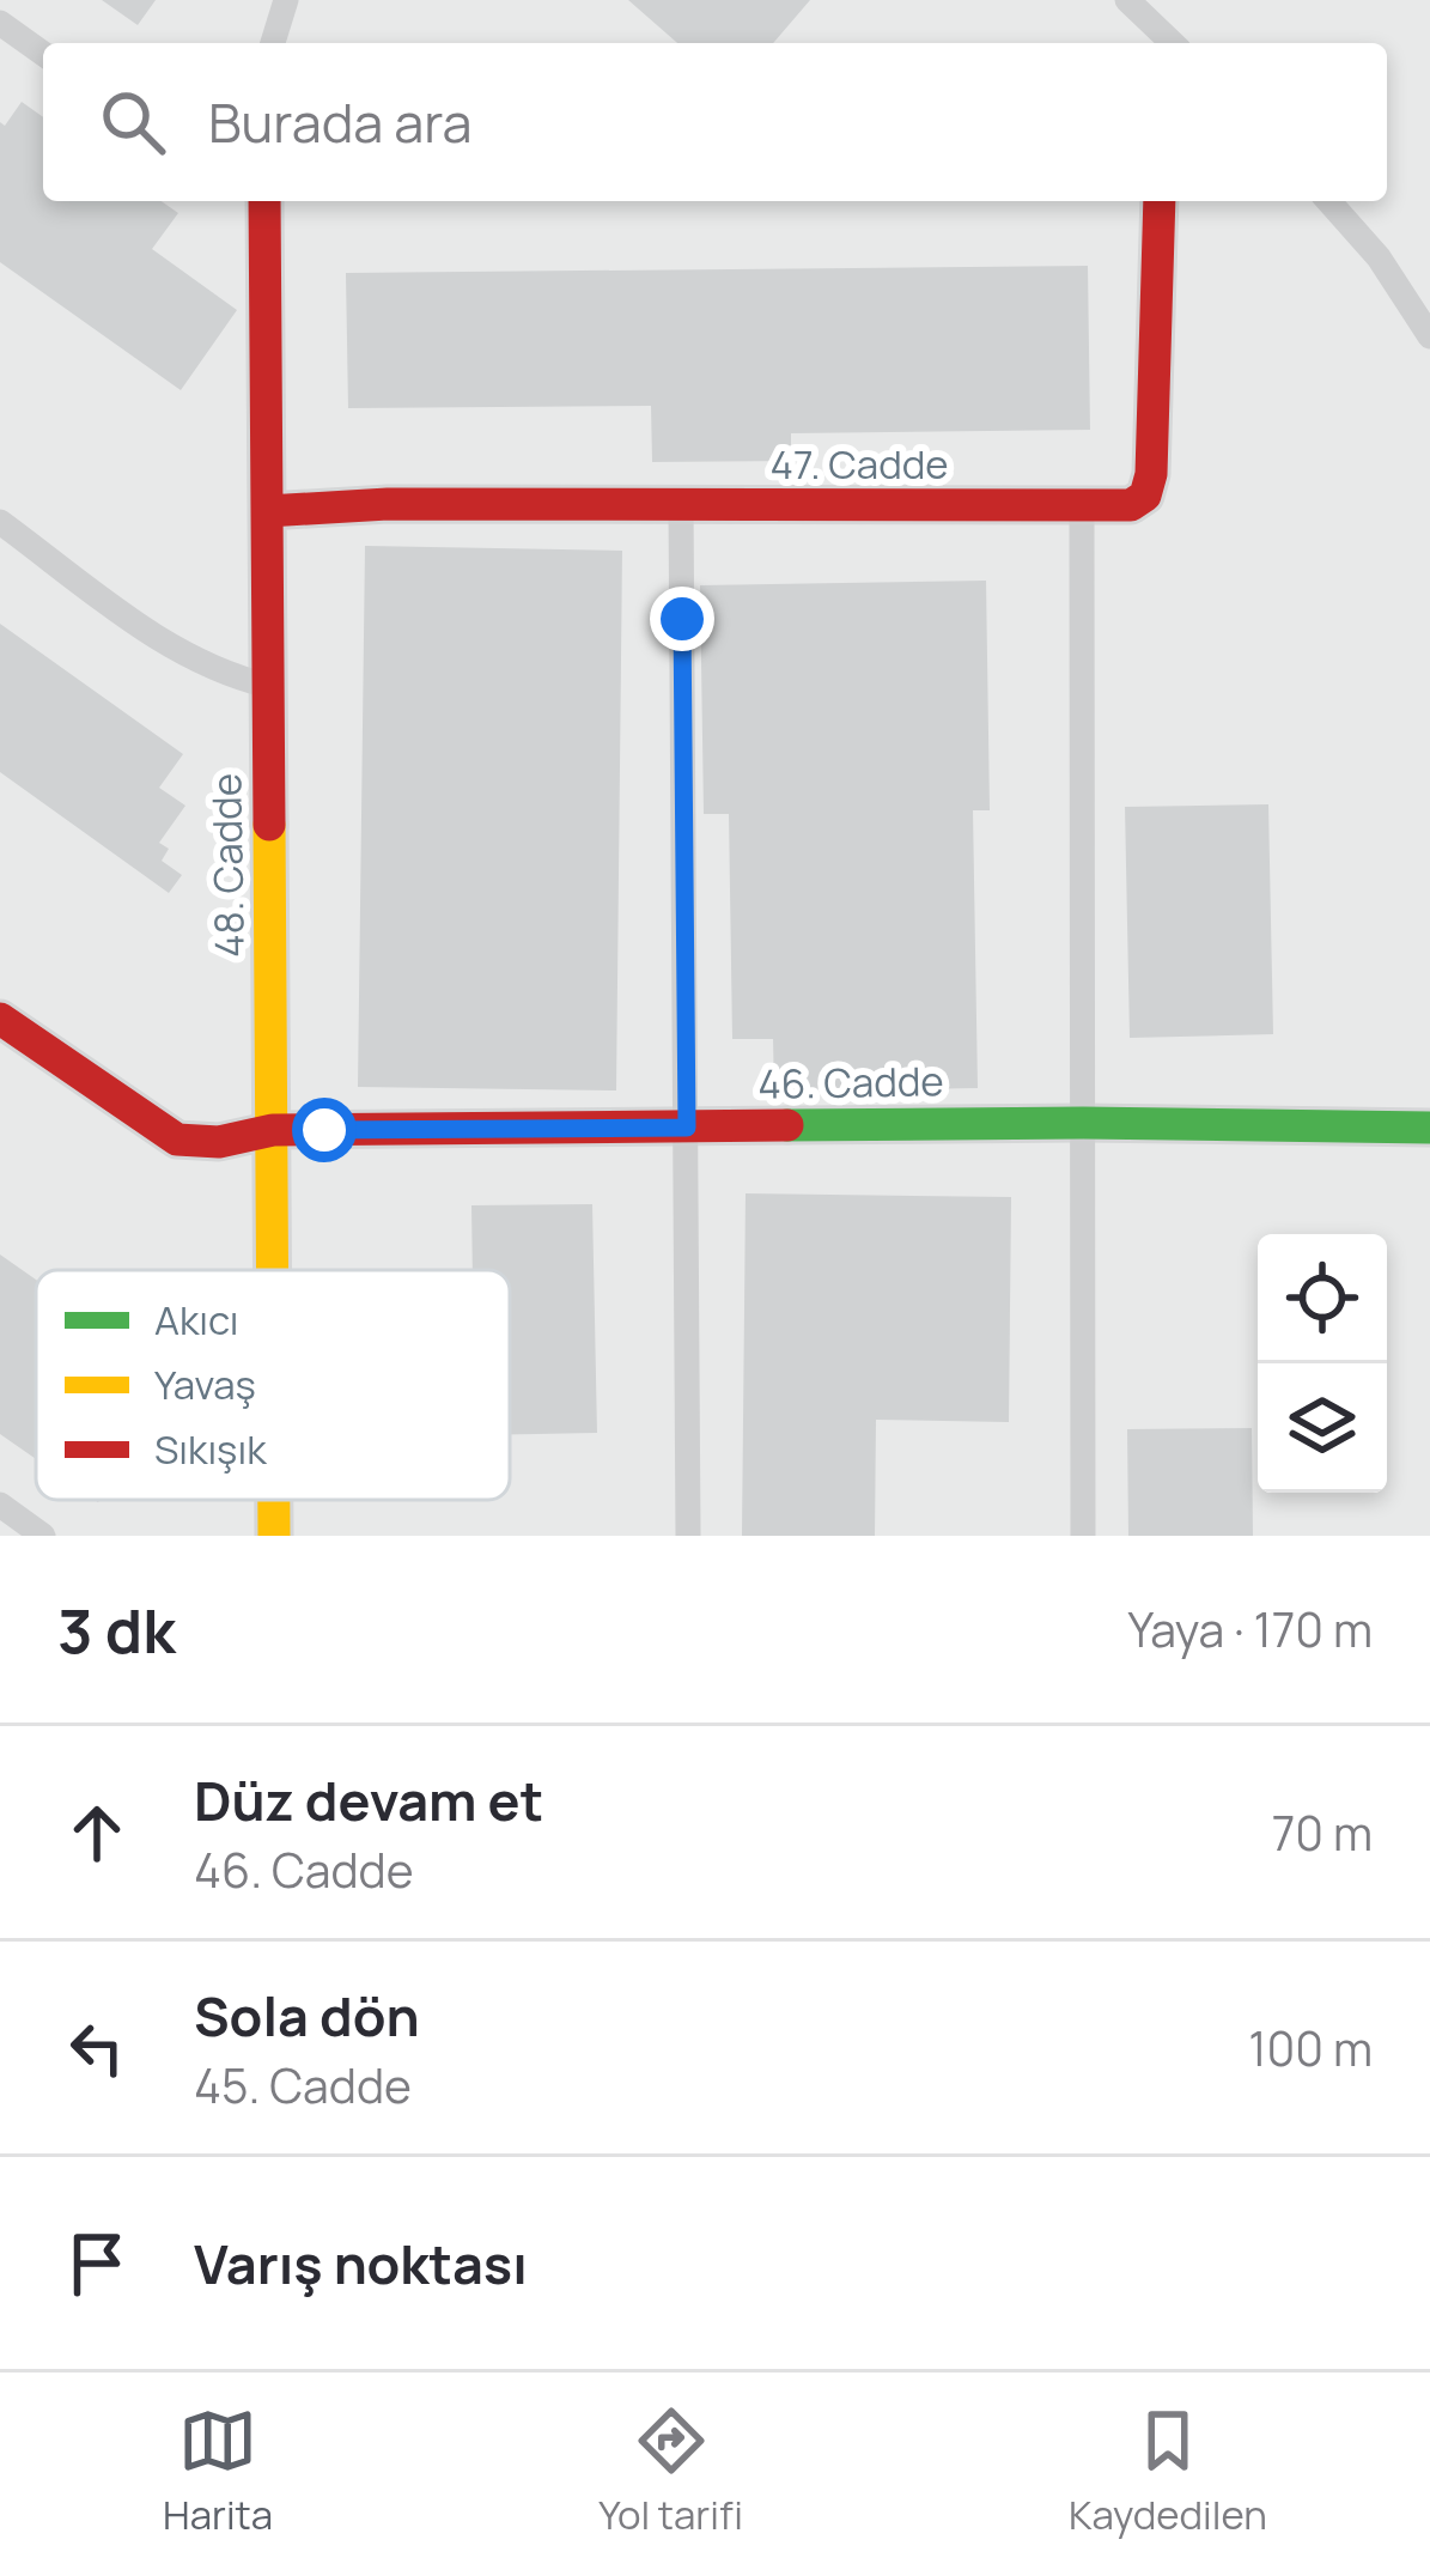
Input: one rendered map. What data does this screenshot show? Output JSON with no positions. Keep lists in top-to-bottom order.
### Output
{
  "streets": {
    "street": ["47. Cadde", "48. Cadde", "46. Cadde"]
  },
  "crossings": [
    ["47. Cadde", "48. Cadde"],
    ["48. Cadde", "46. Cadde"]
  ],
  "legend": ["Akıcı", "Yavaş", "Sıkışık"],
  "page": {
    "search": "Burada ara",
    "heading": ["3 dk", "Yaya · 170 m"],
    "list": [
      ["Düz devam et", "46. Cadde", "70 m"],
      ["Sola dön", "45. Cadde", "100 m"],
      "Varış noktası"
    ],
    "nav": ["Harita", "Yol tarifi", "Kaydedilen"]
  }
}
